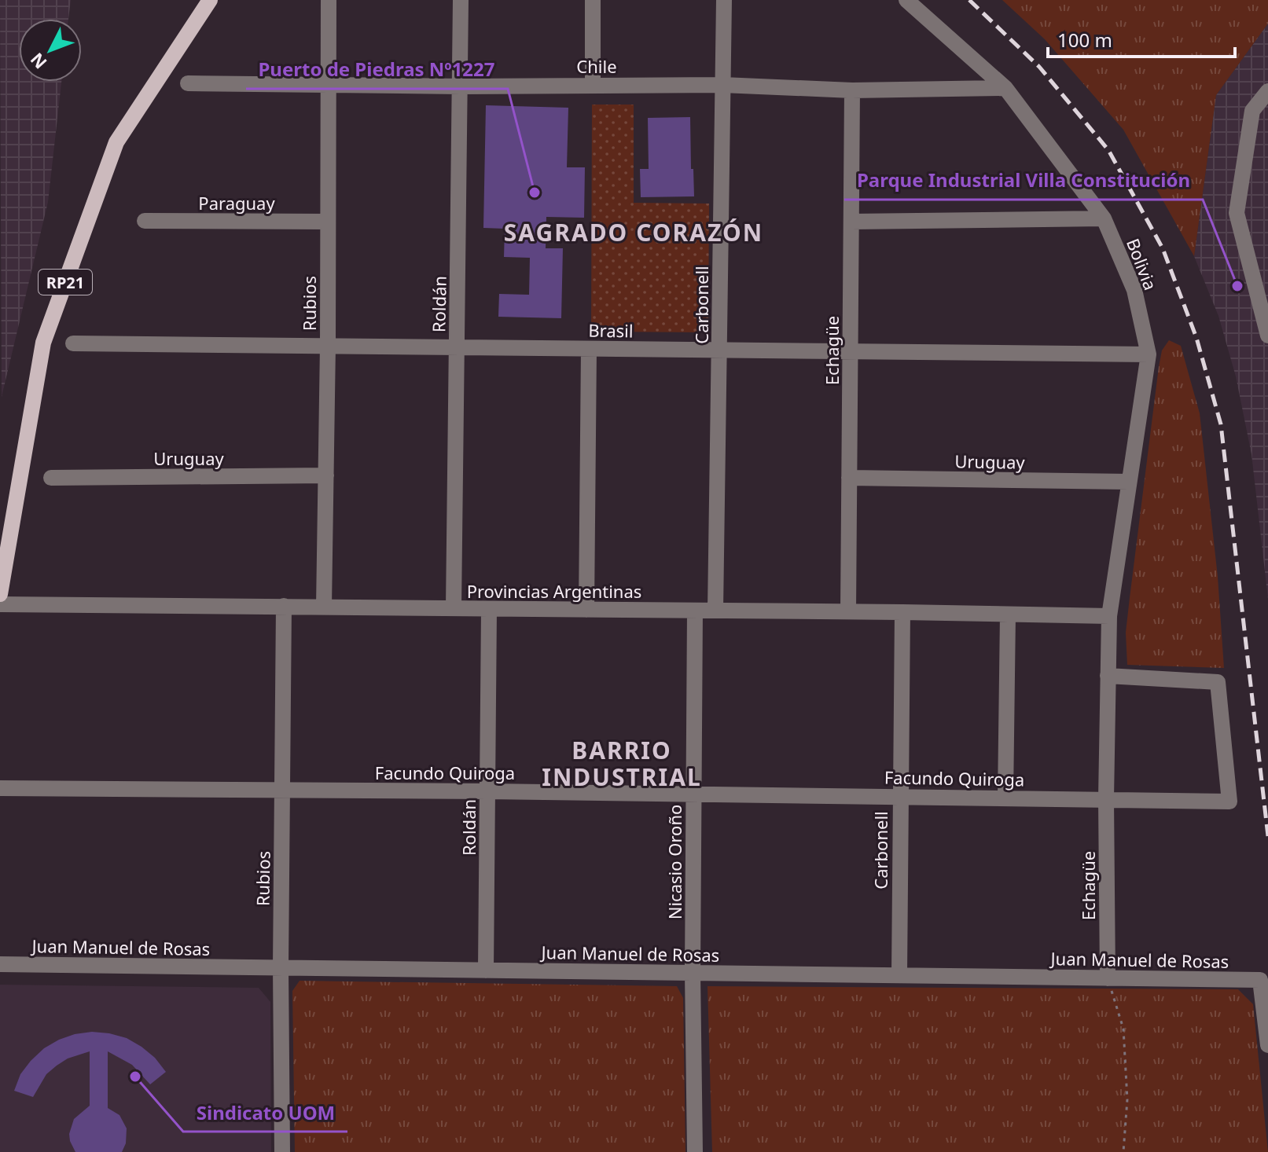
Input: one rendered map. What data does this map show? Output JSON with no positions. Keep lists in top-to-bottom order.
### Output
{
  "streets": {
    "main road": ["RP21"],
    "street": [
      "Chile",
      "Paraguay",
      "Bolivia",
      "Rubios",
      "Roldán",
      "Carbonell",
      "Brasil",
      "Echagüe",
      "Uruguay",
      "Provincias Argentinas",
      "Facundo Quiroga",
      "Nicasio Oroño",
      "Juan Manuel de Rosas"
    ]
  },
  "crossings": [
    ["Chile", "Bolivia"],
    ["Chile", "Rubios"],
    ["Chile", "Roldán"],
    ["Chile", "Carbonell"],
    ["Chile", "Echagüe"],
    ["Paraguay", "Rubios"],
    ["Bolivia", "Brasil"],
    ["Bolivia", "Echagüe"],
    ["Bolivia", "Uruguay"],
    ["Bolivia", "Provincias Argentinas"],
    ["Rubios", "Brasil"],
    ["Rubios", "Uruguay"],
    ["Rubios", "Provincias Argentinas"],
    ["Rubios", "Facundo Quiroga"],
    ["Rubios", "Juan Manuel de Rosas"],
    ["Roldán", "Brasil"],
    ["Roldán", "Provincias Argentinas"],
    ["Roldán", "Facundo Quiroga"],
    ["Roldán", "Juan Manuel de Rosas"],
    ["Carbonell", "Brasil"],
    ["Carbonell", "Provincias Argentinas"],
    ["Carbonell", "Facundo Quiroga"],
    ["Carbonell", "Juan Manuel de Rosas"],
    ["Brasil", "Echagüe"],
    ["Echagüe", "Uruguay"],
    ["Echagüe", "Provincias Argentinas"],
    ["Echagüe", "Facundo Quiroga"],
    ["Echagüe", "Juan Manuel de Rosas"],
    ["Provincias Argentinas", "Nicasio Oroño"],
    ["Facundo Quiroga", "Nicasio Oroño"],
    ["Nicasio Oroño", "Juan Manuel de Rosas"]
  ],
  "districts": ["SAGRADO CORAZÓN", "BARRIO INDUSTRIAL"],
  "places": ["Puerto de Piedras Nº1227", "Parque Industrial Villa Constitución", "Sindicato UOM"],
  "scale_bar": "100 m",
  "north": "bottom left"
}
